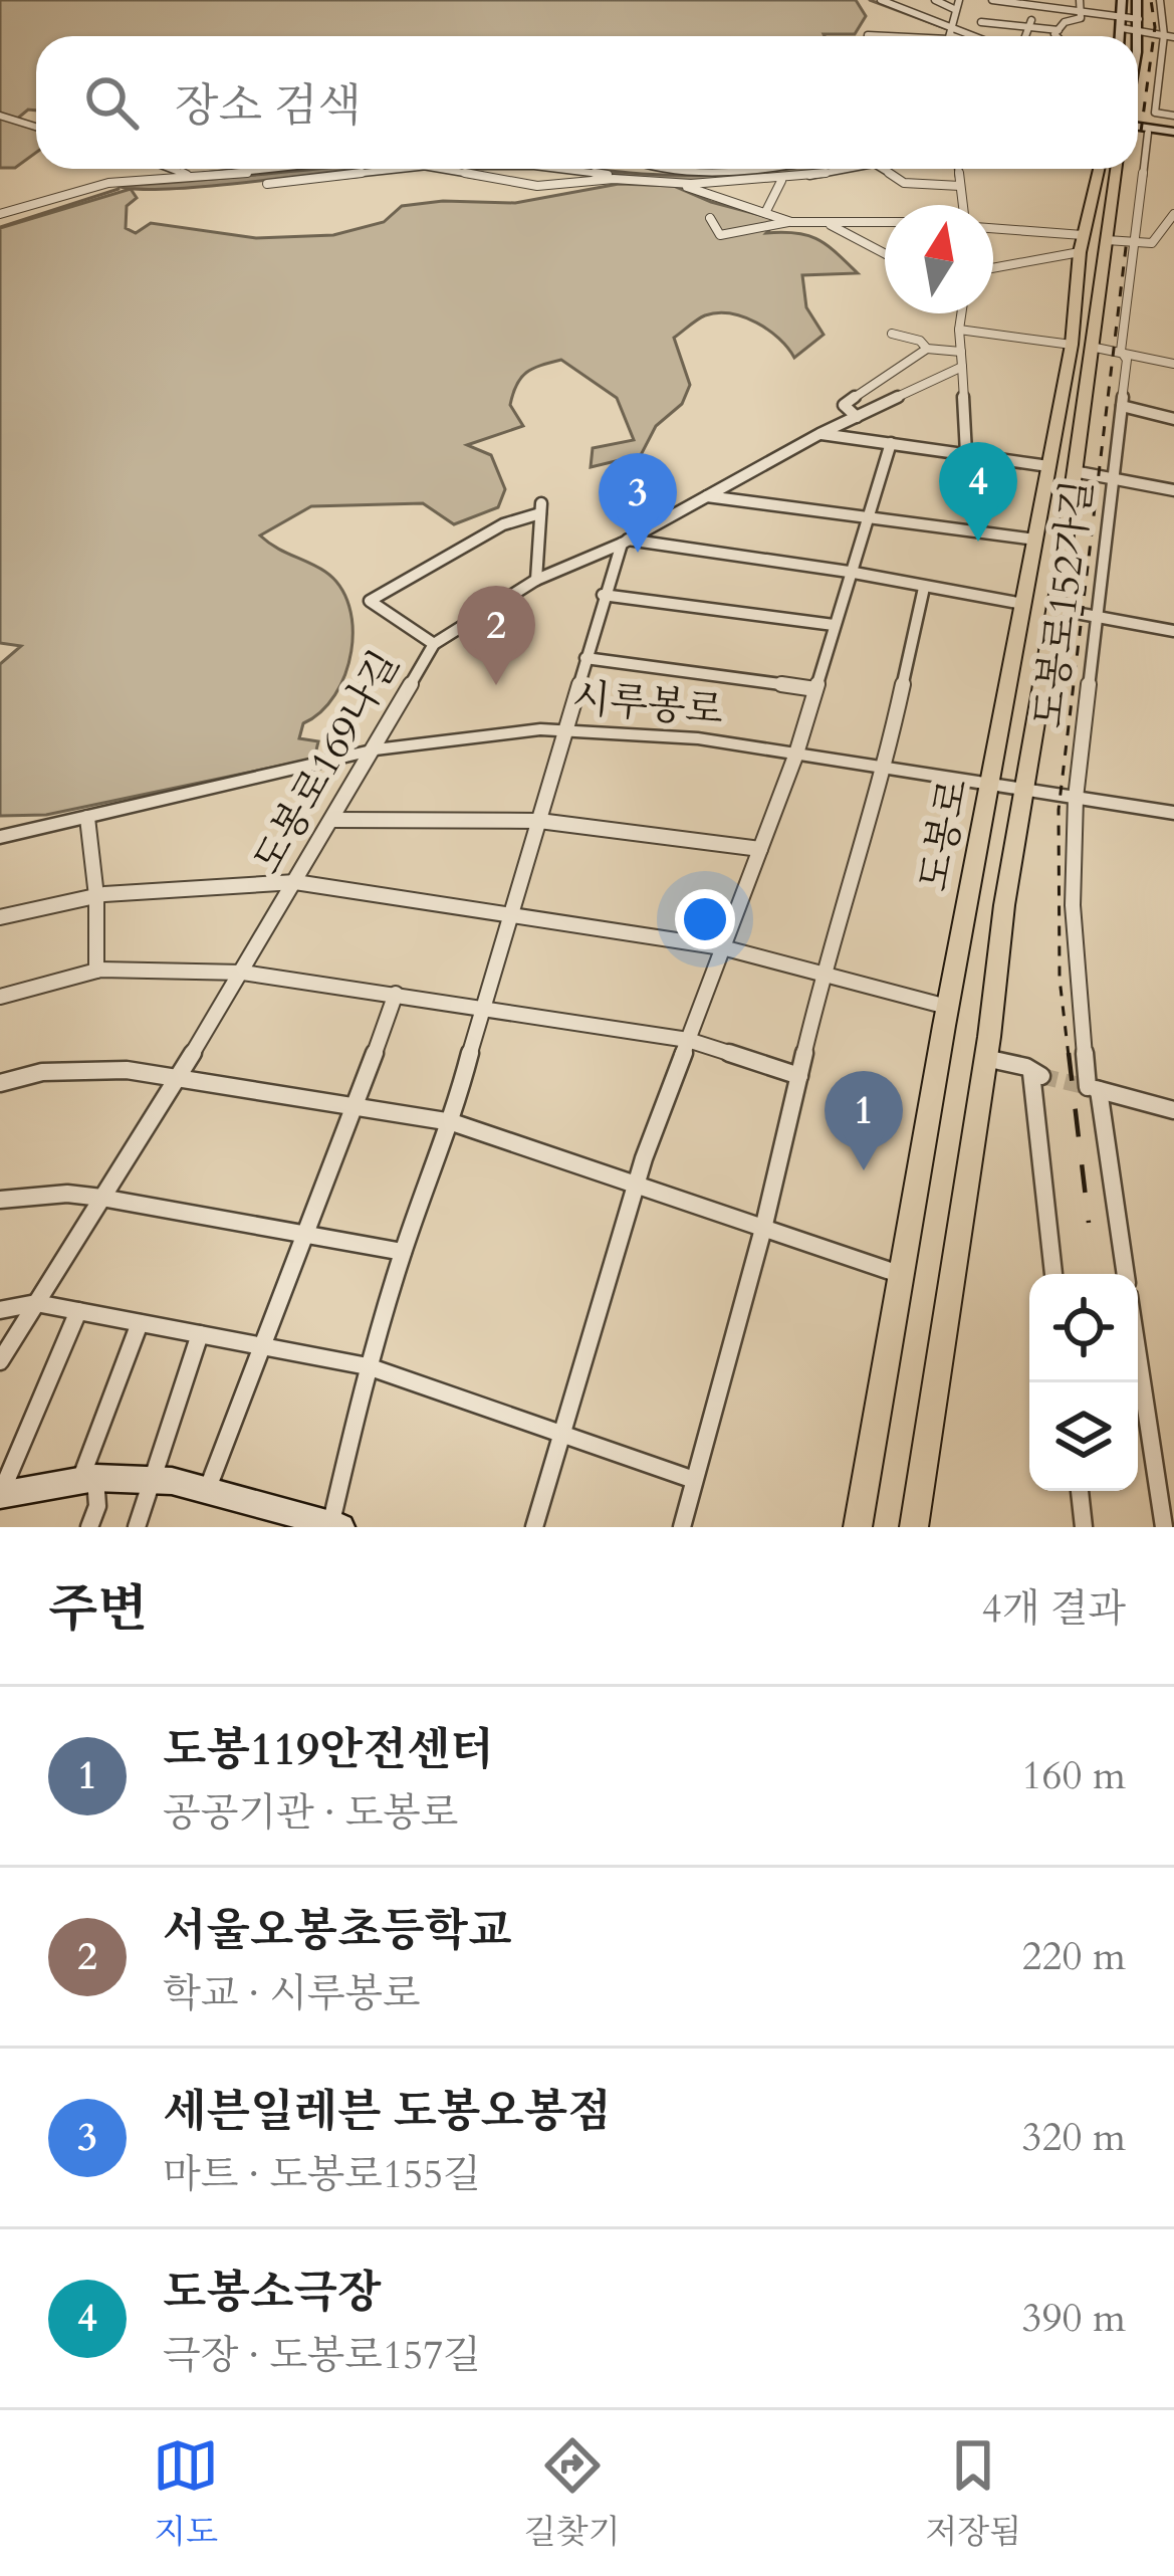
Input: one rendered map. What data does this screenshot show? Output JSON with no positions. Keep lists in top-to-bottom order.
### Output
{
  "streets": {
    "main road": ["도봉로"],
    "street": ["도봉로152가길", "시루봉로", "도봉로169나길"]
  },
  "crossings": [
    ["도봉로152가길", "시루봉로"],
    ["시루봉로", "도봉로169나길"],
    ["시루봉로", "도봉로"]
  ],
  "north": "top",
  "page": {
    "search": "장소 검색",
    "pins": [
      "4",
      "3",
      "2",
      "1"
    ],
    "heading": ["주변", "4개 결과"],
    "list": [
      {
        "mark": "1",
        "name": "도봉119안전센터",
        "note": "공공기관 · 도봉로",
        "value": "160 m"
      },
      {
        "mark": "2",
        "name": "서울오봉초등학교",
        "note": "학교 · 시루봉로",
        "value": "220 m"
      },
      {
        "mark": "3",
        "name": "세븐일레븐 도봉오봉점",
        "note": "마트 · 도봉로155길",
        "value": "320 m"
      },
      {
        "mark": "4",
        "name": "도봉소극장",
        "note": "극장 · 도봉로157길",
        "value": "390 m"
      }
    ],
    "nav": ["지도", "길찾기", "저장됨"]
  }
}
